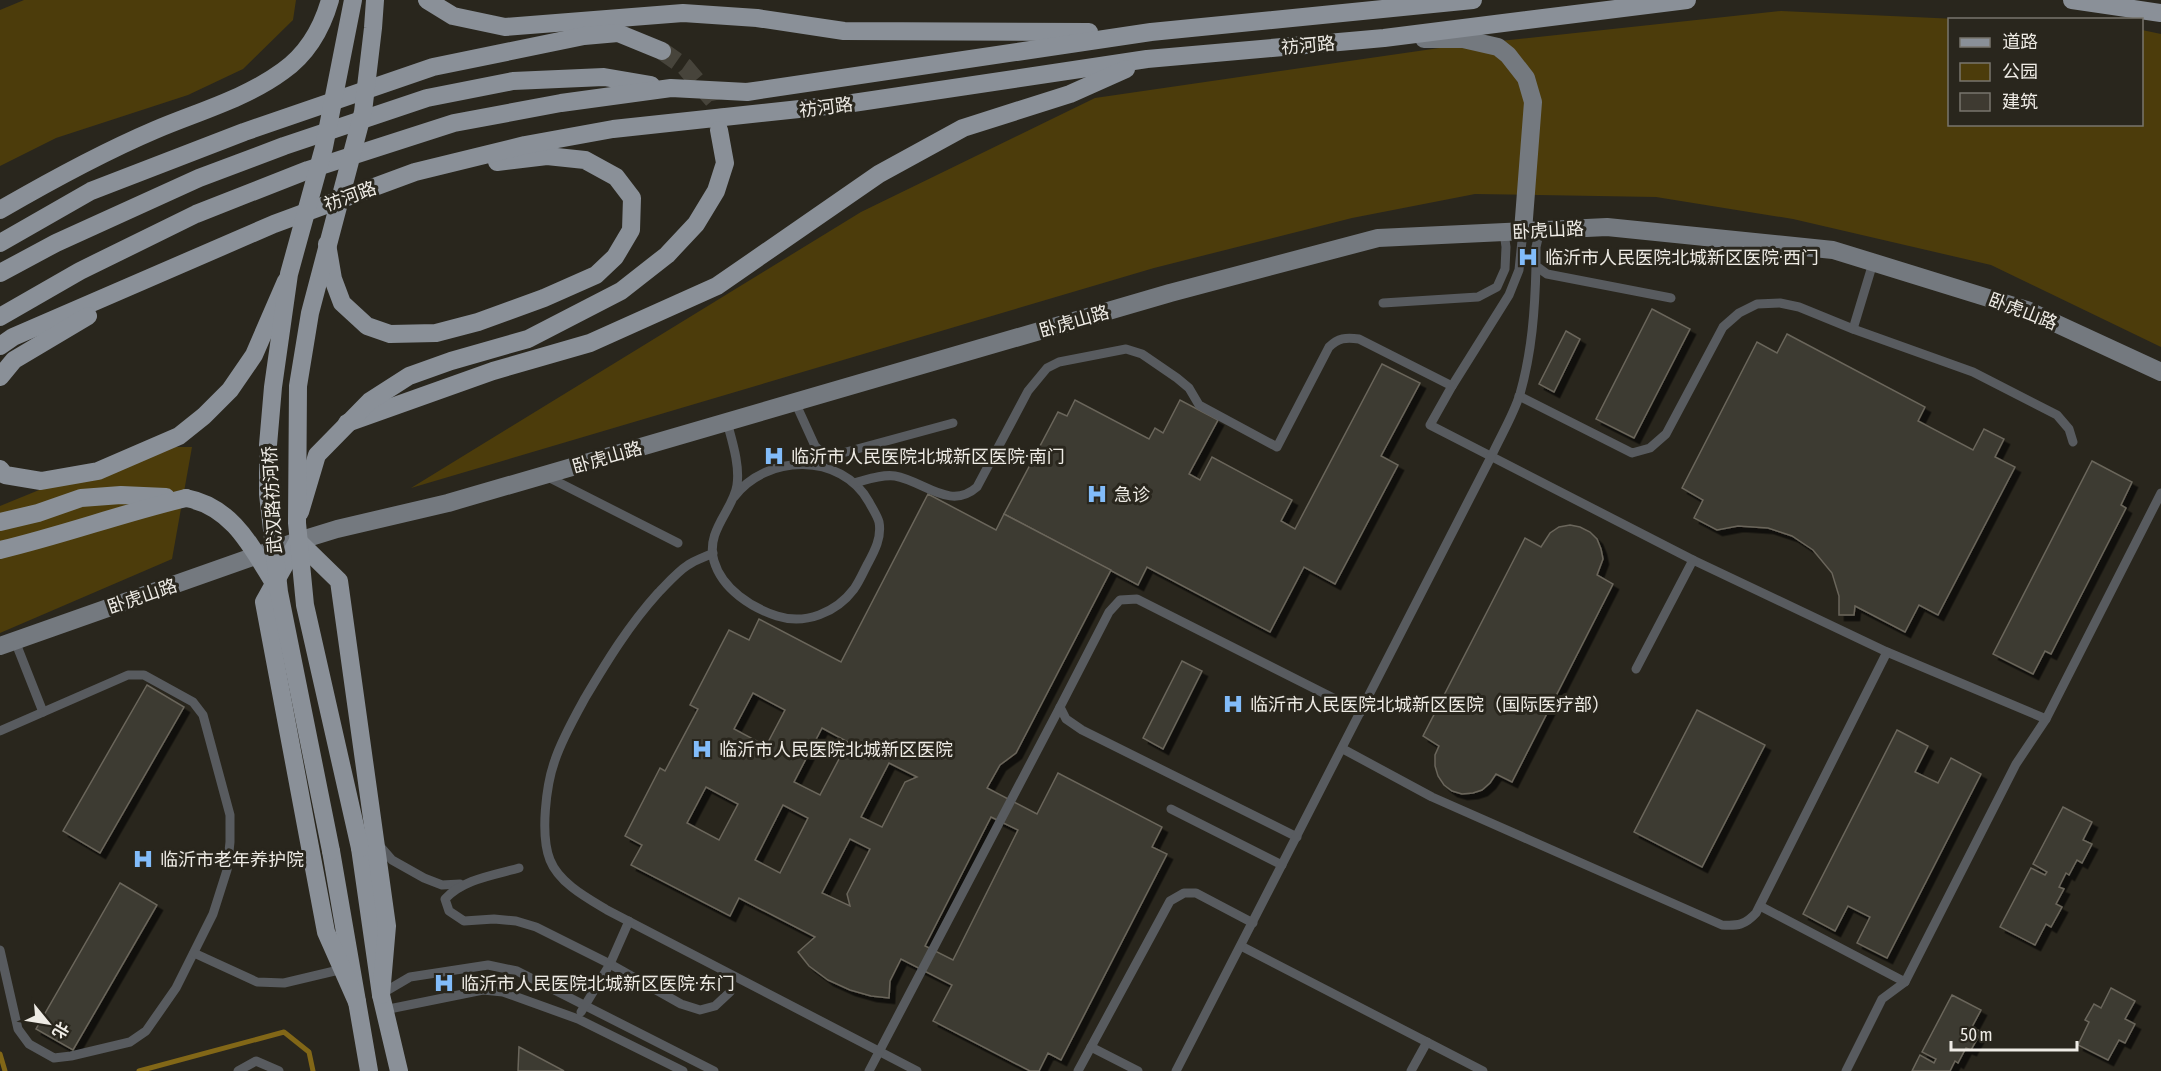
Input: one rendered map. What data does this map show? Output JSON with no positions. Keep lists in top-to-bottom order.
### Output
{
  "streets": {
    "main road": ["祊河路", "武汉路祊河桥"],
    "street": ["卧虎山路"]
  },
  "places": {
    "hospital": [
      "临沂市人民医院北城新区医院·西门",
      "临沂市人民医院北城新区医院·南门",
      "急诊",
      "临沂市人民医院北城新区医院（国际医疗部）",
      "临沂市人民医院北城新区医院",
      "临沂市老年养护院",
      "临沂市人民医院北城新区医院·东门"
    ]
  },
  "legend": ["道路", "公园", "建筑"],
  "scale_bar": "50 m",
  "north": "bottom right"
}
